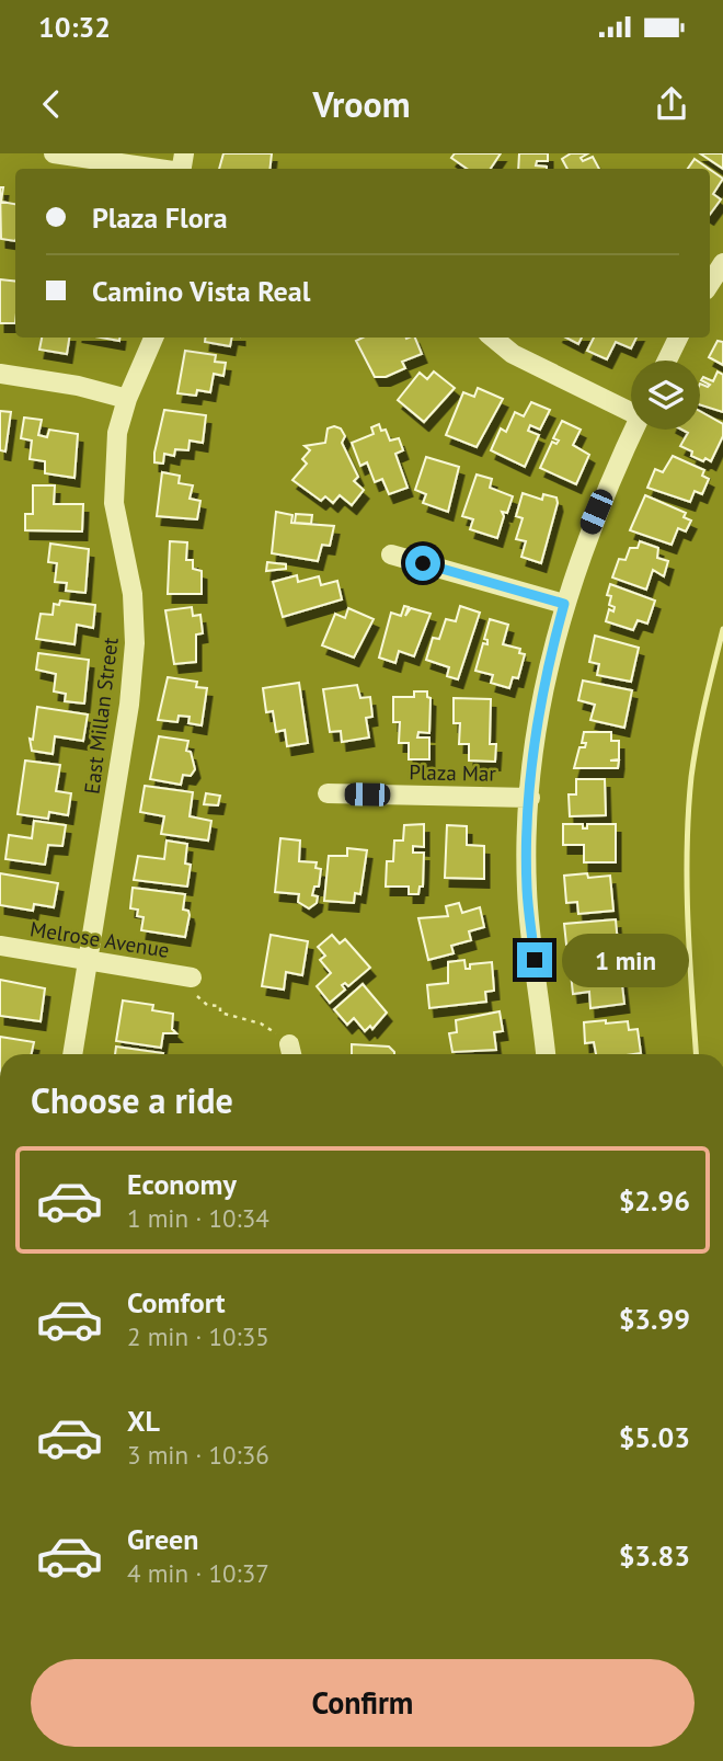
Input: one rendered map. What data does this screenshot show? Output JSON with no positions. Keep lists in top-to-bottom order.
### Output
{
  "streets": {
    "street": ["East Millan Street", "Plaza Mar", "Melrose Avenue"]
  },
  "crossings": [
    ["East Millan Street", "Melrose Avenue"]
  ],
  "page": {
    "status": "10:32",
    "header": "Vroom",
    "banner": ["Plaza Flora", "Camino Vista Real"],
    "bubble": "1 min",
    "heading": "Choose a ride",
    "list": [
      {
        "name": "Economy",
        "note": "1 min · 10:34",
        "value": "$2.96"
      },
      {
        "name": "Comfort",
        "note": "2 min · 10:35",
        "value": "$3.99"
      },
      {
        "name": "XL",
        "note": "3 min · 10:36",
        "value": "$5.03"
      },
      {
        "name": "Green",
        "note": "4 min · 10:37",
        "value": "$3.83"
      }
    ],
    "buttons": "Confirm"
  }
}
